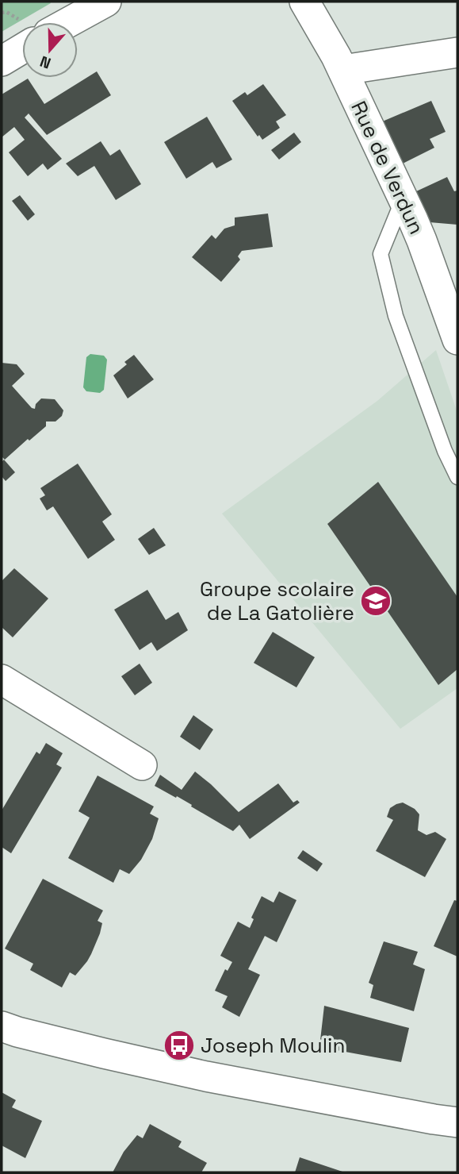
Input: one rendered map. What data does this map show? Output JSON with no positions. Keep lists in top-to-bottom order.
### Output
{
  "streets": {
    "street": ["Rue de Verdun"]
  },
  "places": {
    "school or university": ["Groupe scolaire de La Gatolière"],
    "bus stop": ["Joseph Moulin"]
  },
  "north": "bottom"
}
